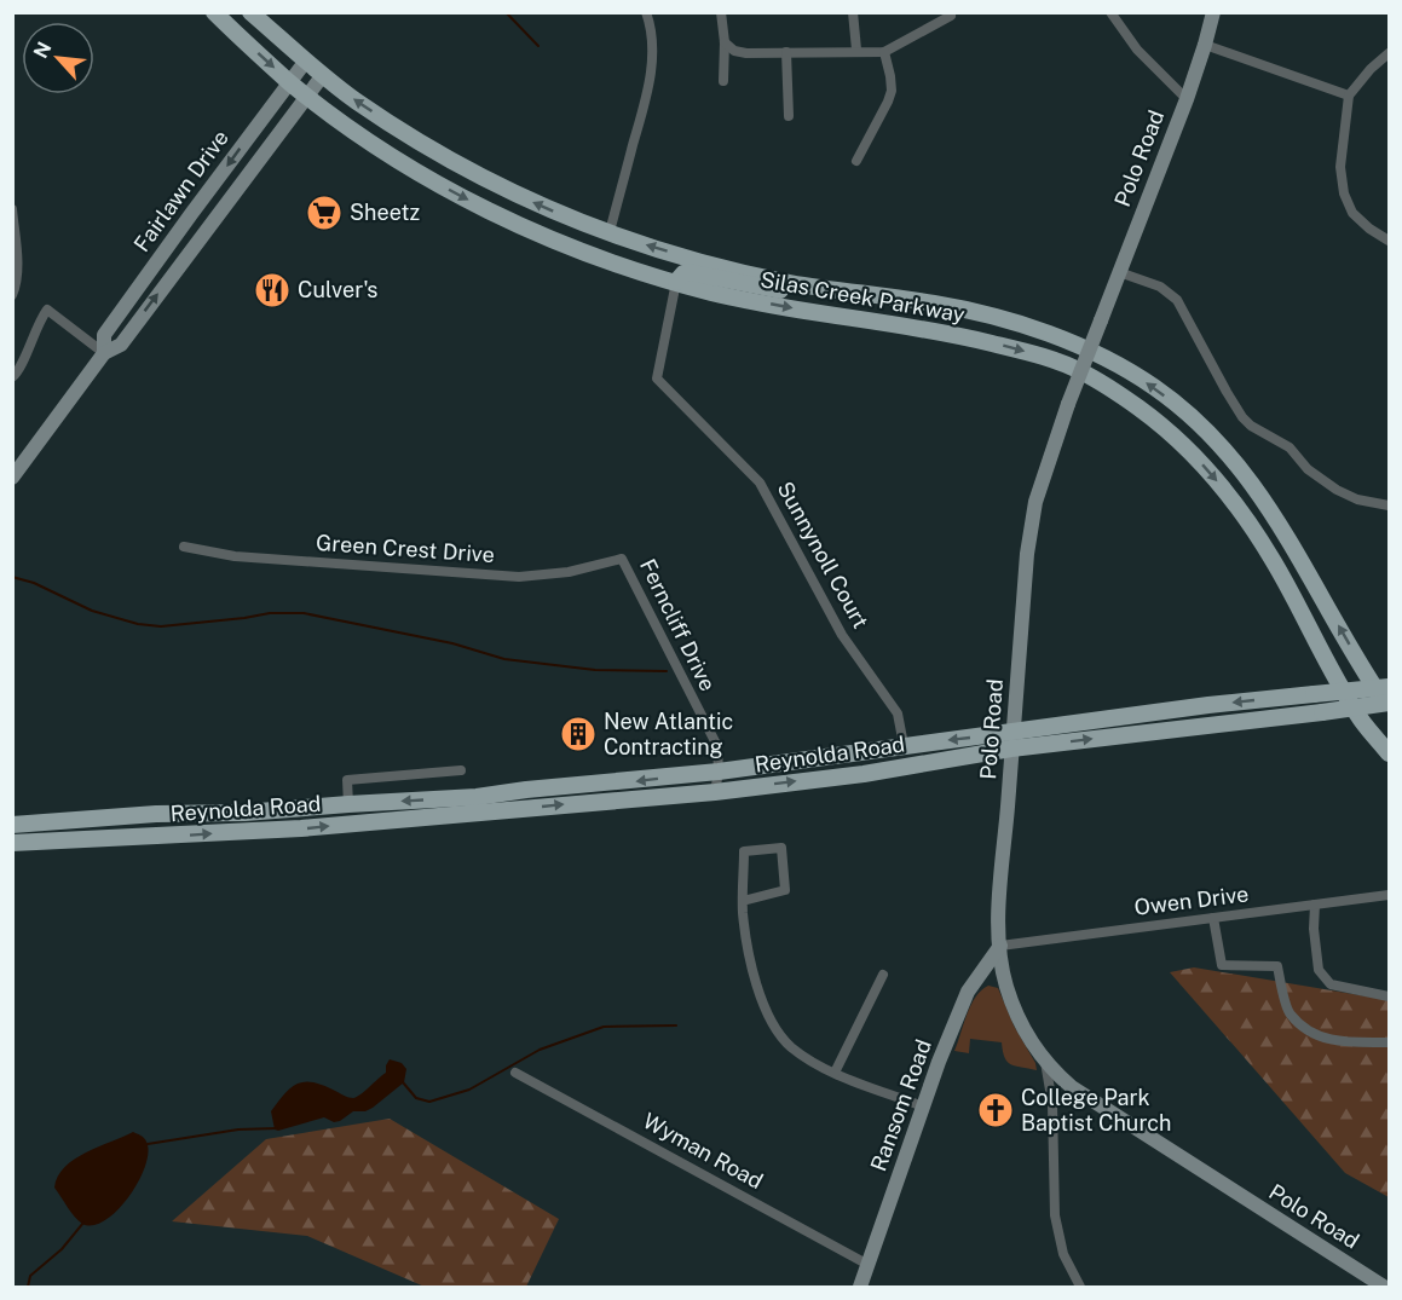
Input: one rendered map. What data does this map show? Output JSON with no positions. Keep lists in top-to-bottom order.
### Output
{
  "streets": {
    "main road": [
      "Polo Road",
      "Fairlawn Drive",
      "Silas Creek Parkway",
      "Reynolda Road",
      "Ransom Road"
    ],
    "street": [
      "Green Crest Drive",
      "Sunnynoll Court",
      "Ferncliff Drive",
      "Owen Drive",
      "Wyman Road"
    ]
  },
  "crossings": [
    ["Polo Road", "Reynolda Road"],
    ["Polo Road", "Owen Drive"],
    ["Polo Road", "Ransom Road"],
    ["Fairlawn Drive", "Silas Creek Parkway"],
    ["Silas Creek Parkway", "Sunnynoll Court"],
    ["Green Crest Drive", "Ferncliff Drive"],
    ["Sunnynoll Court", "Reynolda Road"],
    ["Ferncliff Drive", "Reynolda Road"],
    ["Owen Drive", "Ransom Road"],
    ["Ransom Road", "Wyman Road"]
  ],
  "places": {
    "supermarket": ["Sheetz"],
    "restaurant": ["Culver's"],
    "building": ["New Atlantic Contracting"],
    "church": ["College Park Baptist Church"]
  },
  "north": "top left"
}
